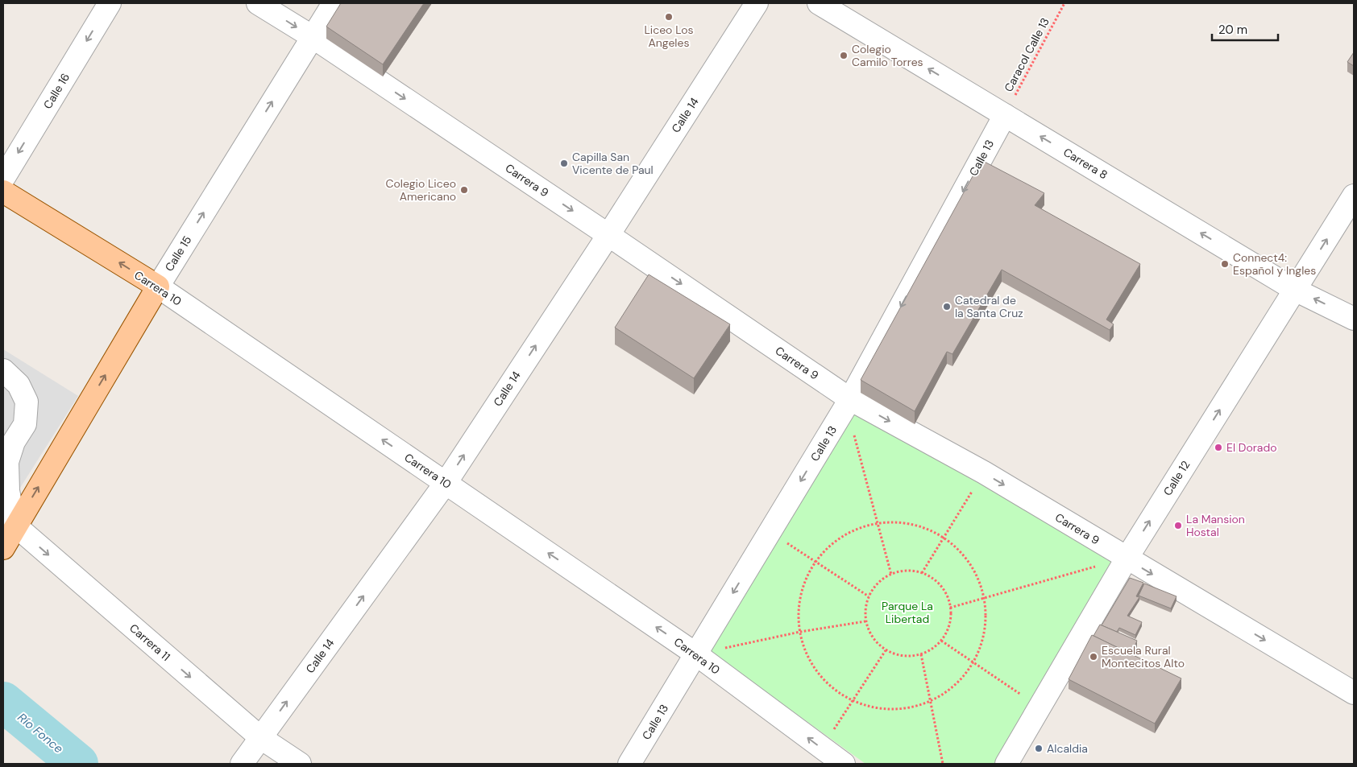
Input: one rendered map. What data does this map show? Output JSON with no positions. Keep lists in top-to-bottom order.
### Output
{
  "streets": {
    "main road": ["Calle 15", "Carrera 10"],
    "street": [
      "Calle 16",
      "Calle 14",
      "Calle 13",
      "Carrera 8",
      "Carrera 9",
      "Calle 12",
      "Carrera 11"
    ],
    "path": ["Caracol Calle 13"]
  },
  "crossings": [
    ["Caracol Calle 13", "Calle 13"],
    ["Caracol Calle 13", "Carrera 8"],
    ["Calle 14", "Carrera 9"],
    ["Calle 14", "Carrera 10"],
    ["Calle 14", "Carrera 11"],
    ["Calle 13", "Carrera 8"],
    ["Calle 13", "Carrera 9"],
    ["Calle 13", "Carrera 10"],
    ["Carrera 8", "Calle 12"],
    ["Carrera 9", "Calle 15"],
    ["Carrera 9", "Calle 12"],
    ["Calle 15", "Carrera 10"],
    ["Calle 15", "Carrera 11"]
  ],
  "one_way": [
    "Calle 16",
    "Calle 14",
    "Calle 13",
    "Carrera 8",
    "Carrera 9",
    "Calle 15",
    "Carrera 10",
    "Calle 12",
    "Carrera 11"
  ],
  "water": ["Río Fonce"],
  "parks": ["Parque La Libertad"],
  "places": [
    "Liceo Los Angeles",
    "Colegio Camilo Torres",
    "Capilla San Vicente de Paul",
    "Colegio Liceo Americano",
    "Connect4: Español y Ingles",
    "Catedral de la Santa Cruz",
    "El Dorado",
    "La Mansion Hostal",
    "Escuela Rural Montecitos Alto",
    "Alcaldia"
  ],
  "scale_bar": "20 m"
}
